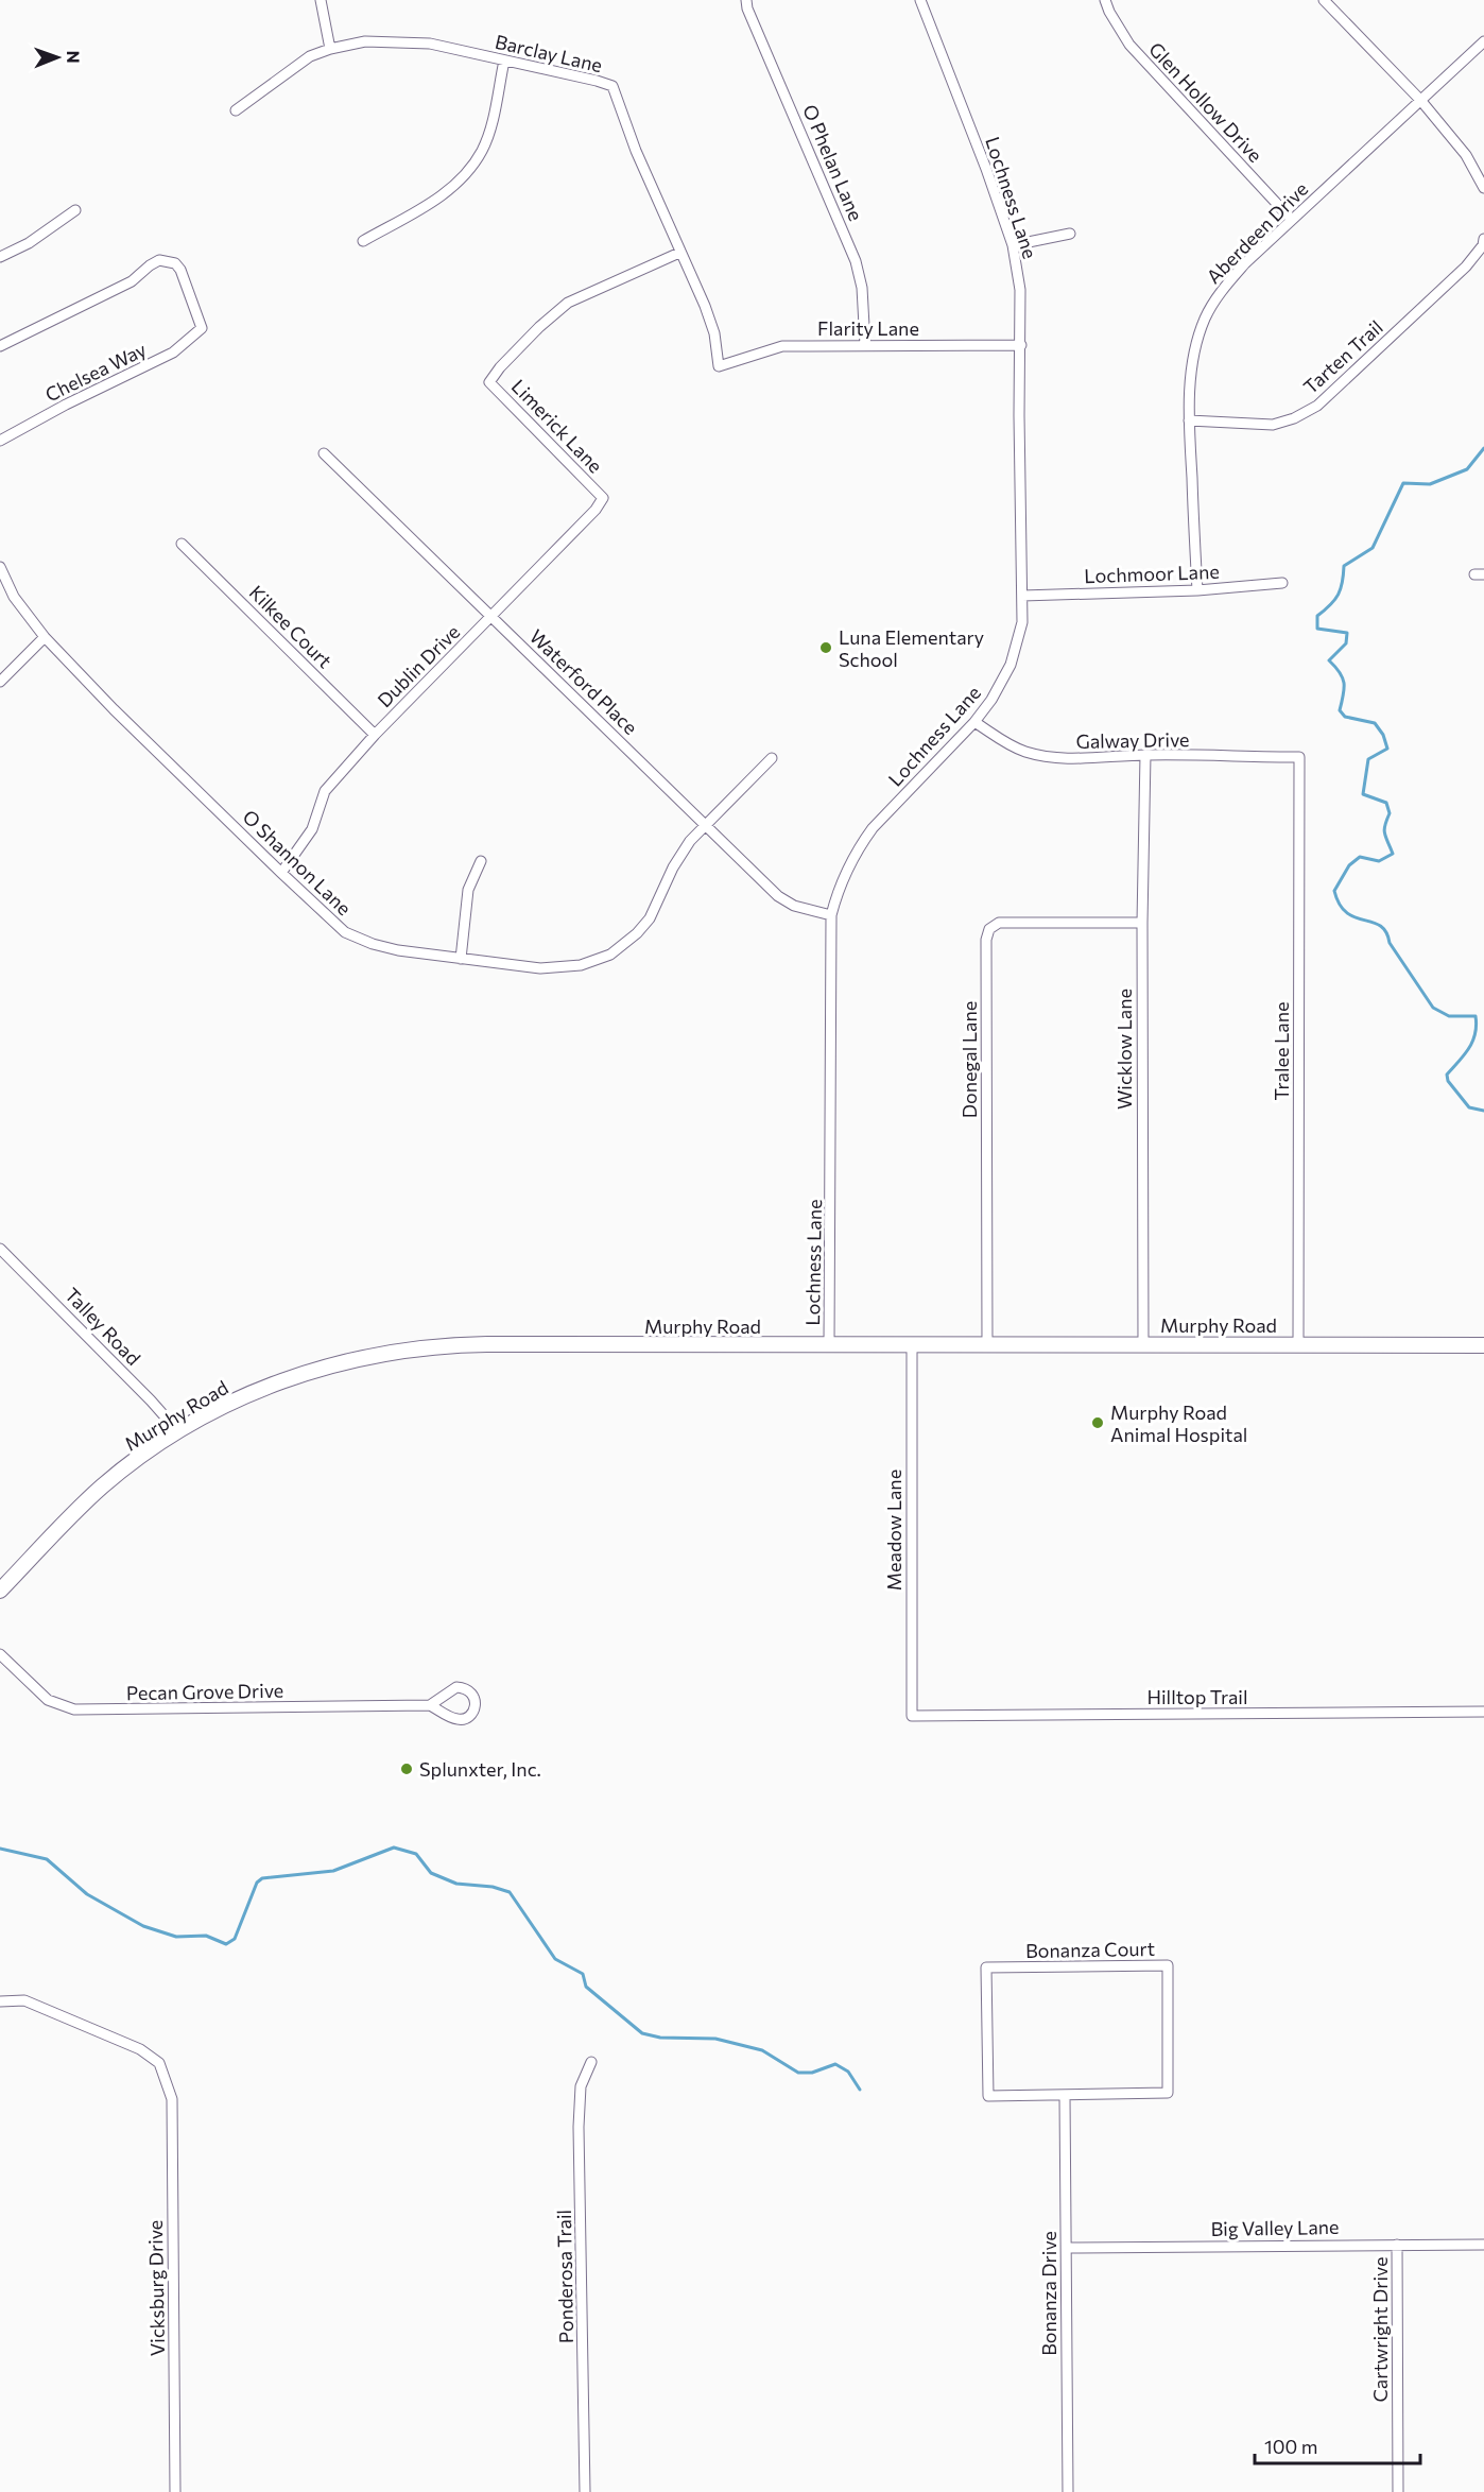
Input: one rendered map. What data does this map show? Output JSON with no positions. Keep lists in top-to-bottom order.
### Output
{
  "streets": {
    "main road": ["Murphy Road"],
    "street": [
      "Barclay Lane",
      "Glen Hollow Drive",
      "O Phelan Lane",
      "Lochness Lane",
      "Aberdeen Drive",
      "Flarity Lane",
      "Tarten Trail",
      "Chelsea Way",
      "Limerick Lane",
      "Lochmoor Lane",
      "Kilkee Court",
      "Dublin Drive",
      "Waterford Place",
      "Galway Drive",
      "O Shannon Lane",
      "Wicklow Lane",
      "Tralee Lane",
      "Donegal Lane",
      "Talley Road",
      "Meadow Lane",
      "Pecan Grove Drive",
      "Hilltop Trail",
      "Bonanza Court",
      "Big Valley Lane",
      "Ponderosa Trail",
      "Vicksburg Drive",
      "Bonanza Drive",
      "Cartwright Drive"
    ]
  },
  "crossings": [
    ["Barclay Lane", "Flarity Lane"],
    ["Barclay Lane", "Limerick Lane"],
    ["Glen Hollow Drive", "Aberdeen Drive"],
    ["O Phelan Lane", "Flarity Lane"],
    ["Lochness Lane", "Flarity Lane"],
    ["Lochness Lane", "Lochmoor Lane"],
    ["Lochness Lane", "Waterford Place"],
    ["Lochness Lane", "Galway Drive"],
    ["Lochness Lane", "Murphy Road"],
    ["Aberdeen Drive", "Tarten Trail"],
    ["Aberdeen Drive", "Lochmoor Lane"],
    ["Limerick Lane", "Dublin Drive"],
    ["Kilkee Court", "Dublin Drive"],
    ["Dublin Drive", "Waterford Place"],
    ["Dublin Drive", "O Shannon Lane"],
    ["Waterford Place", "O Shannon Lane"],
    ["Galway Drive", "Wicklow Lane"],
    ["Galway Drive", "Tralee Lane"],
    ["Wicklow Lane", "Donegal Lane"],
    ["Wicklow Lane", "Murphy Road"],
    ["Tralee Lane", "Murphy Road"],
    ["Donegal Lane", "Murphy Road"],
    ["Murphy Road", "Talley Road"],
    ["Murphy Road", "Meadow Lane"],
    ["Meadow Lane", "Hilltop Trail"],
    ["Bonanza Court", "Bonanza Drive"],
    ["Big Valley Lane", "Bonanza Drive"],
    ["Big Valley Lane", "Cartwright Drive"]
  ],
  "places": ["Luna Elementary School", "Murphy Road Animal Hospital", "Splunxter, Inc."],
  "scale_bar": "100 m",
  "north": "right"
}
